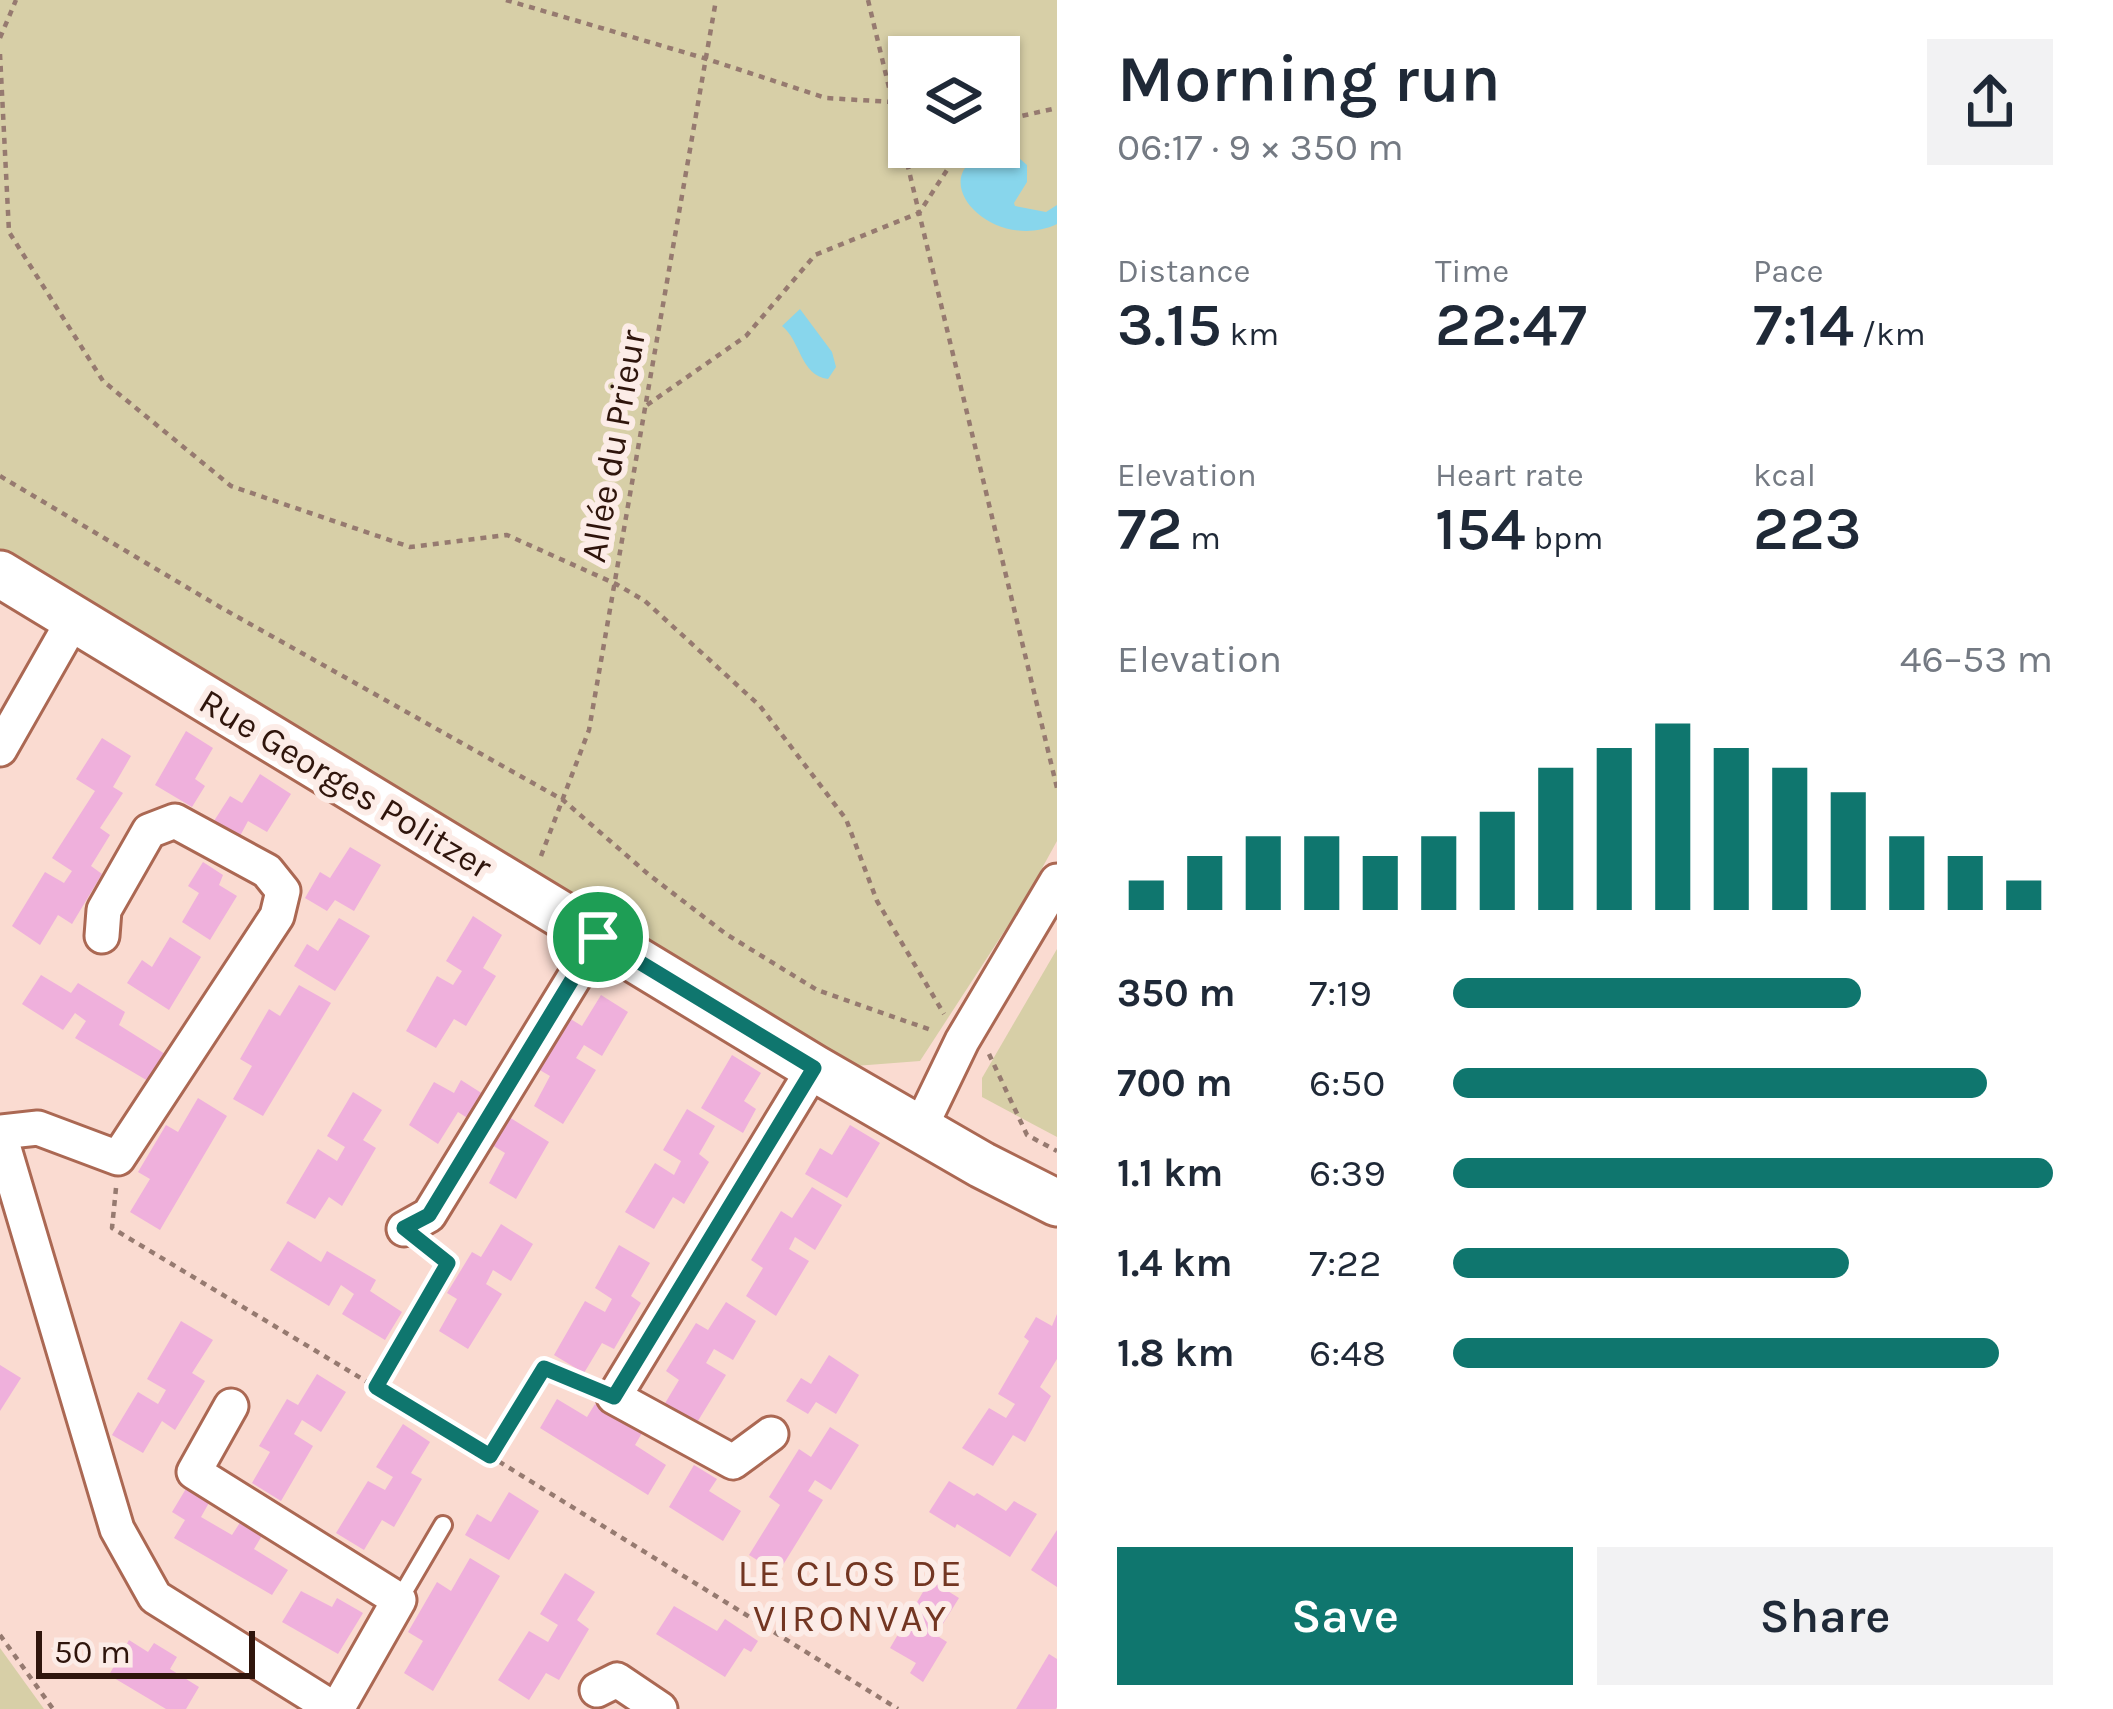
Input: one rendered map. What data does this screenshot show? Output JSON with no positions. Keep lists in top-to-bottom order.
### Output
{
  "streets": {
    "street": ["Rue Georges Politzer"],
    "path": ["Allée du Prieur"]
  },
  "crossings": [
    ["Allée du Prieur", "Rue Georges Politzer"]
  ],
  "districts": ["LE CLOS DE VIRONVAY"],
  "scale_bar": "50 m",
  "page": {
    "heading": ["Morning run", "06:17 · 9 × 350 m"],
    "stats": [
      ["Distance", "3.15 km"],
      ["Time", "22:47"],
      ["Pace", "7:14 /km"],
      ["Elevation", "72 m"],
      ["Heart rate", "154 bpm"],
      ["kcal", "223"]
    ],
    "chart": ["Elevation", "46–53 m"],
    "list": [
      {
        "name": "350 m",
        "note": "7:19"
      },
      {
        "name": "700 m",
        "note": "6:50"
      },
      {
        "name": "1.1 km",
        "note": "6:39"
      },
      {
        "name": "1.4 km",
        "note": "7:22"
      },
      {
        "name": "1.8 km",
        "note": "6:48"
      }
    ],
    "buttons": ["Save", "Share"],
    "scale": "50 m"
  }
}
